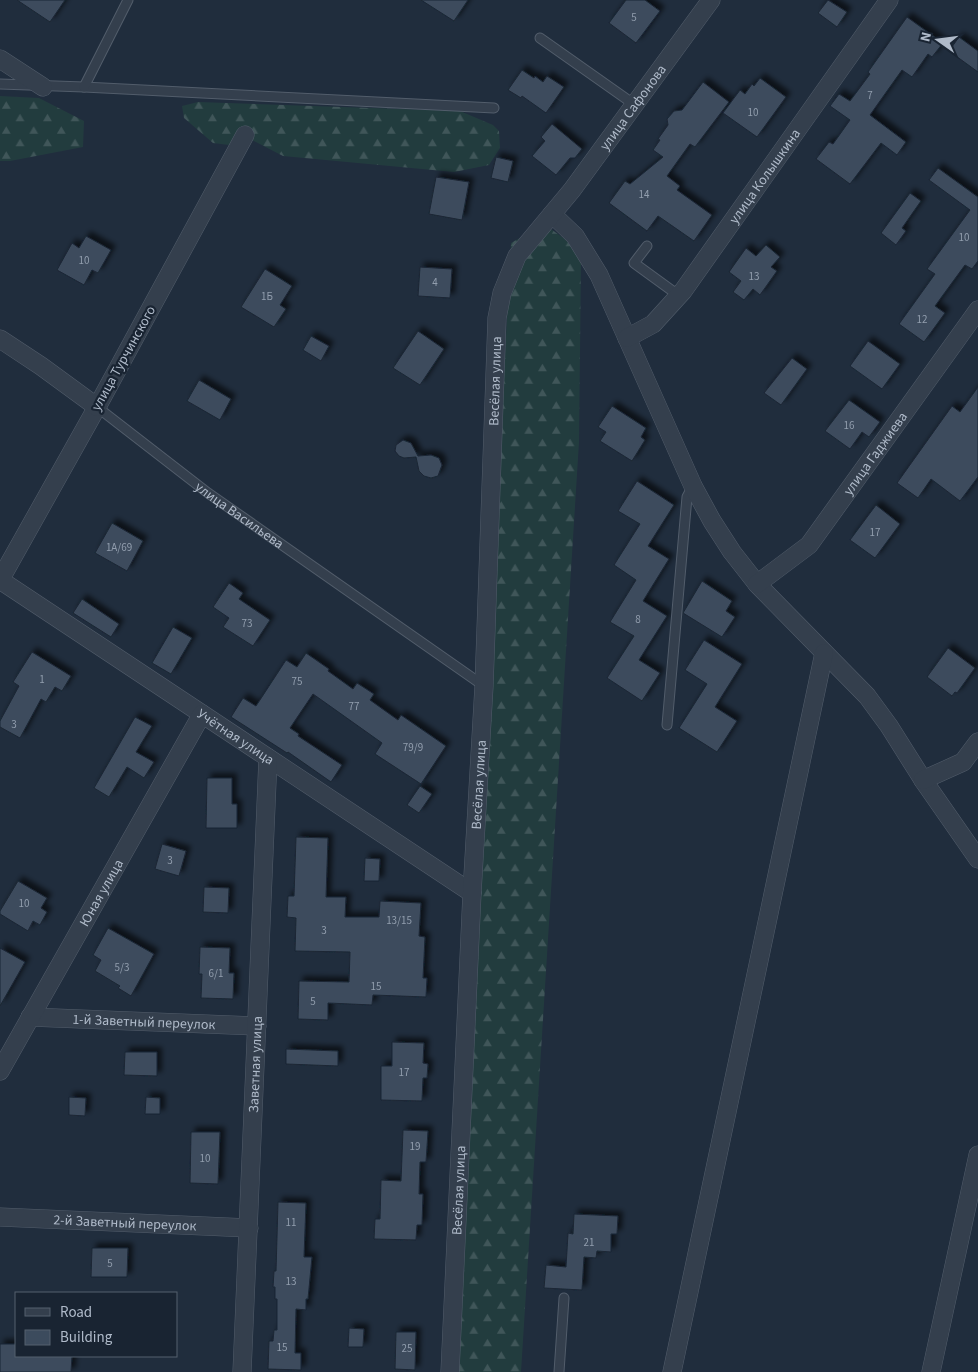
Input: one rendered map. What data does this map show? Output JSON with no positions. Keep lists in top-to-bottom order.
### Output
{
  "streets": {
    "street": [
      "улица Сафонова",
      "улица Колышкина",
      "улица Турчинского",
      "Весёлая улица",
      "улица Гаджиева",
      "улица Васильева",
      "Учётная улица",
      "Юная улица",
      "1-й Заветный переулок",
      "Заветная улица",
      "2-й Заветный переулок"
    ]
  },
  "crossings": [
    ["улица Сафонова", "Весёлая улица"],
    ["улица Турчинского", "улица Васильева"],
    ["улица Турчинского", "Учётная улица"],
    ["Весёлая улица", "улица Васильева"],
    ["Весёлая улица", "Учётная улица"],
    ["Учётная улица", "Юная улица"],
    ["Учётная улица", "Заветная улица"],
    ["Юная улица", "1-й Заветный переулок"],
    ["1-й Заветный переулок", "Заветная улица"],
    ["Заветная улица", "2-й Заветный переулок"]
  ],
  "house_numbers": [
    "5",
    "7",
    "10",
    "14",
    "10",
    "10",
    "13",
    "4",
    "1Б",
    "12",
    "16",
    "17",
    "1А/69",
    "8",
    "73",
    "1",
    "75",
    "77",
    "3",
    "79/9",
    "3",
    "10",
    "13/15",
    "3",
    "5/3",
    "6/1",
    "15",
    "5",
    "17",
    "19",
    "10",
    "11",
    "21",
    "5",
    "13",
    "15",
    "25"
  ],
  "legend": ["Road", "Building"],
  "north": "left"
}
